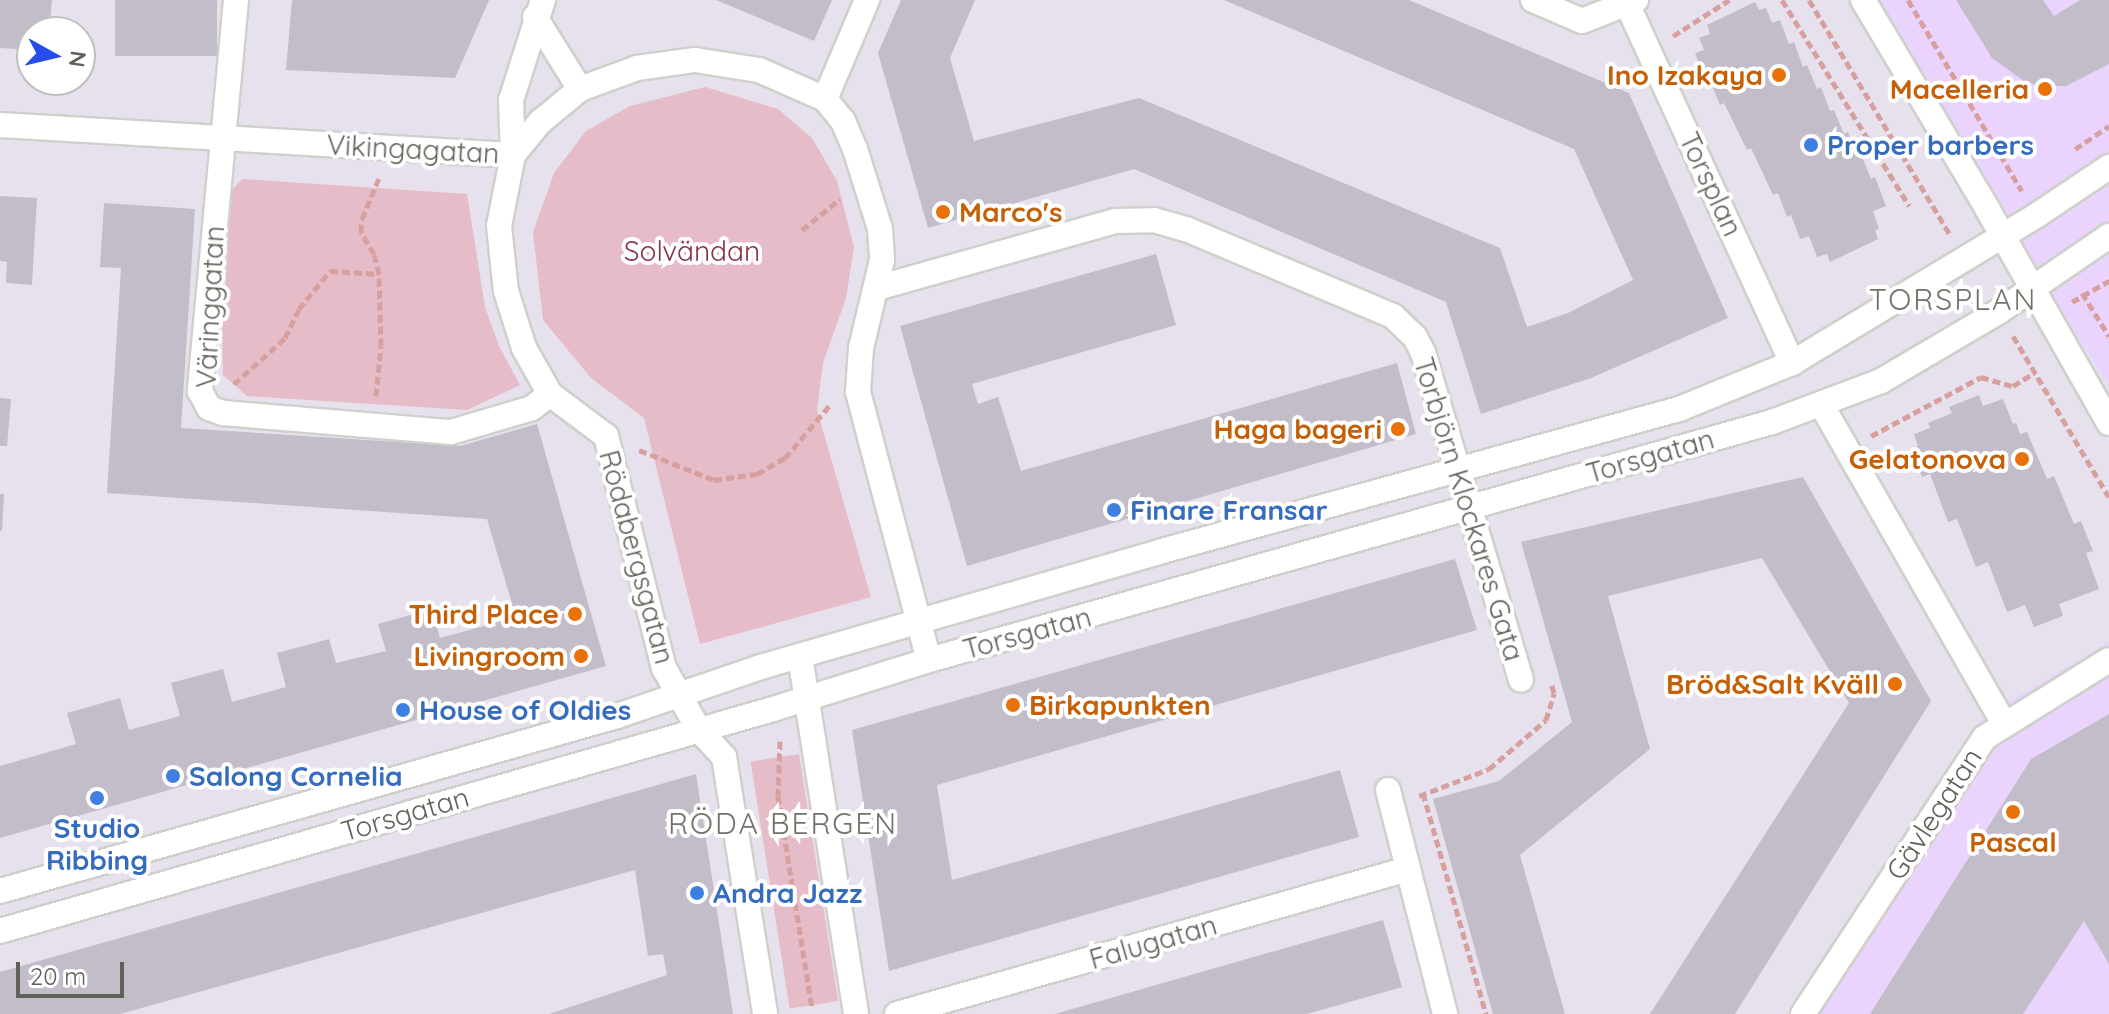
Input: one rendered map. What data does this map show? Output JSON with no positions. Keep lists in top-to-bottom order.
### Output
{
  "streets": {
    "street": [
      "Vikingagatan",
      "Torsplan",
      "Väringgatan",
      "Torsgatan",
      "Torbjörn Klockares Gata",
      "Rödabergsgatan",
      "Gävlegatan",
      "Falugatan"
    ]
  },
  "crossings": [
    ["Vikingagatan", "Väringgatan"],
    ["Torsplan", "Torsgatan"],
    ["Väringgatan", "Rödabergsgatan"],
    ["Torsgatan", "Torbjörn Klockares Gata"],
    ["Torsgatan", "Rödabergsgatan"]
  ],
  "districts": ["TORSPLAN", "RÖDA BERGEN"],
  "parks": ["Solvändan"],
  "places": [
    "Ino Izakaya",
    "Macelleria",
    "Proper barbers",
    "Marco's",
    "Haga bageri",
    "Gelatonova",
    "Finare Fransar",
    "Third Place",
    "Livingroom",
    "Bröd&Salt Kväll",
    "Birkapunkten",
    "House of Oldies",
    "Salong Cornelia",
    "Studio Ribbing",
    "Pascal",
    "Andra Jazz"
  ],
  "scale_bar": "20 m",
  "north": "right"
}
